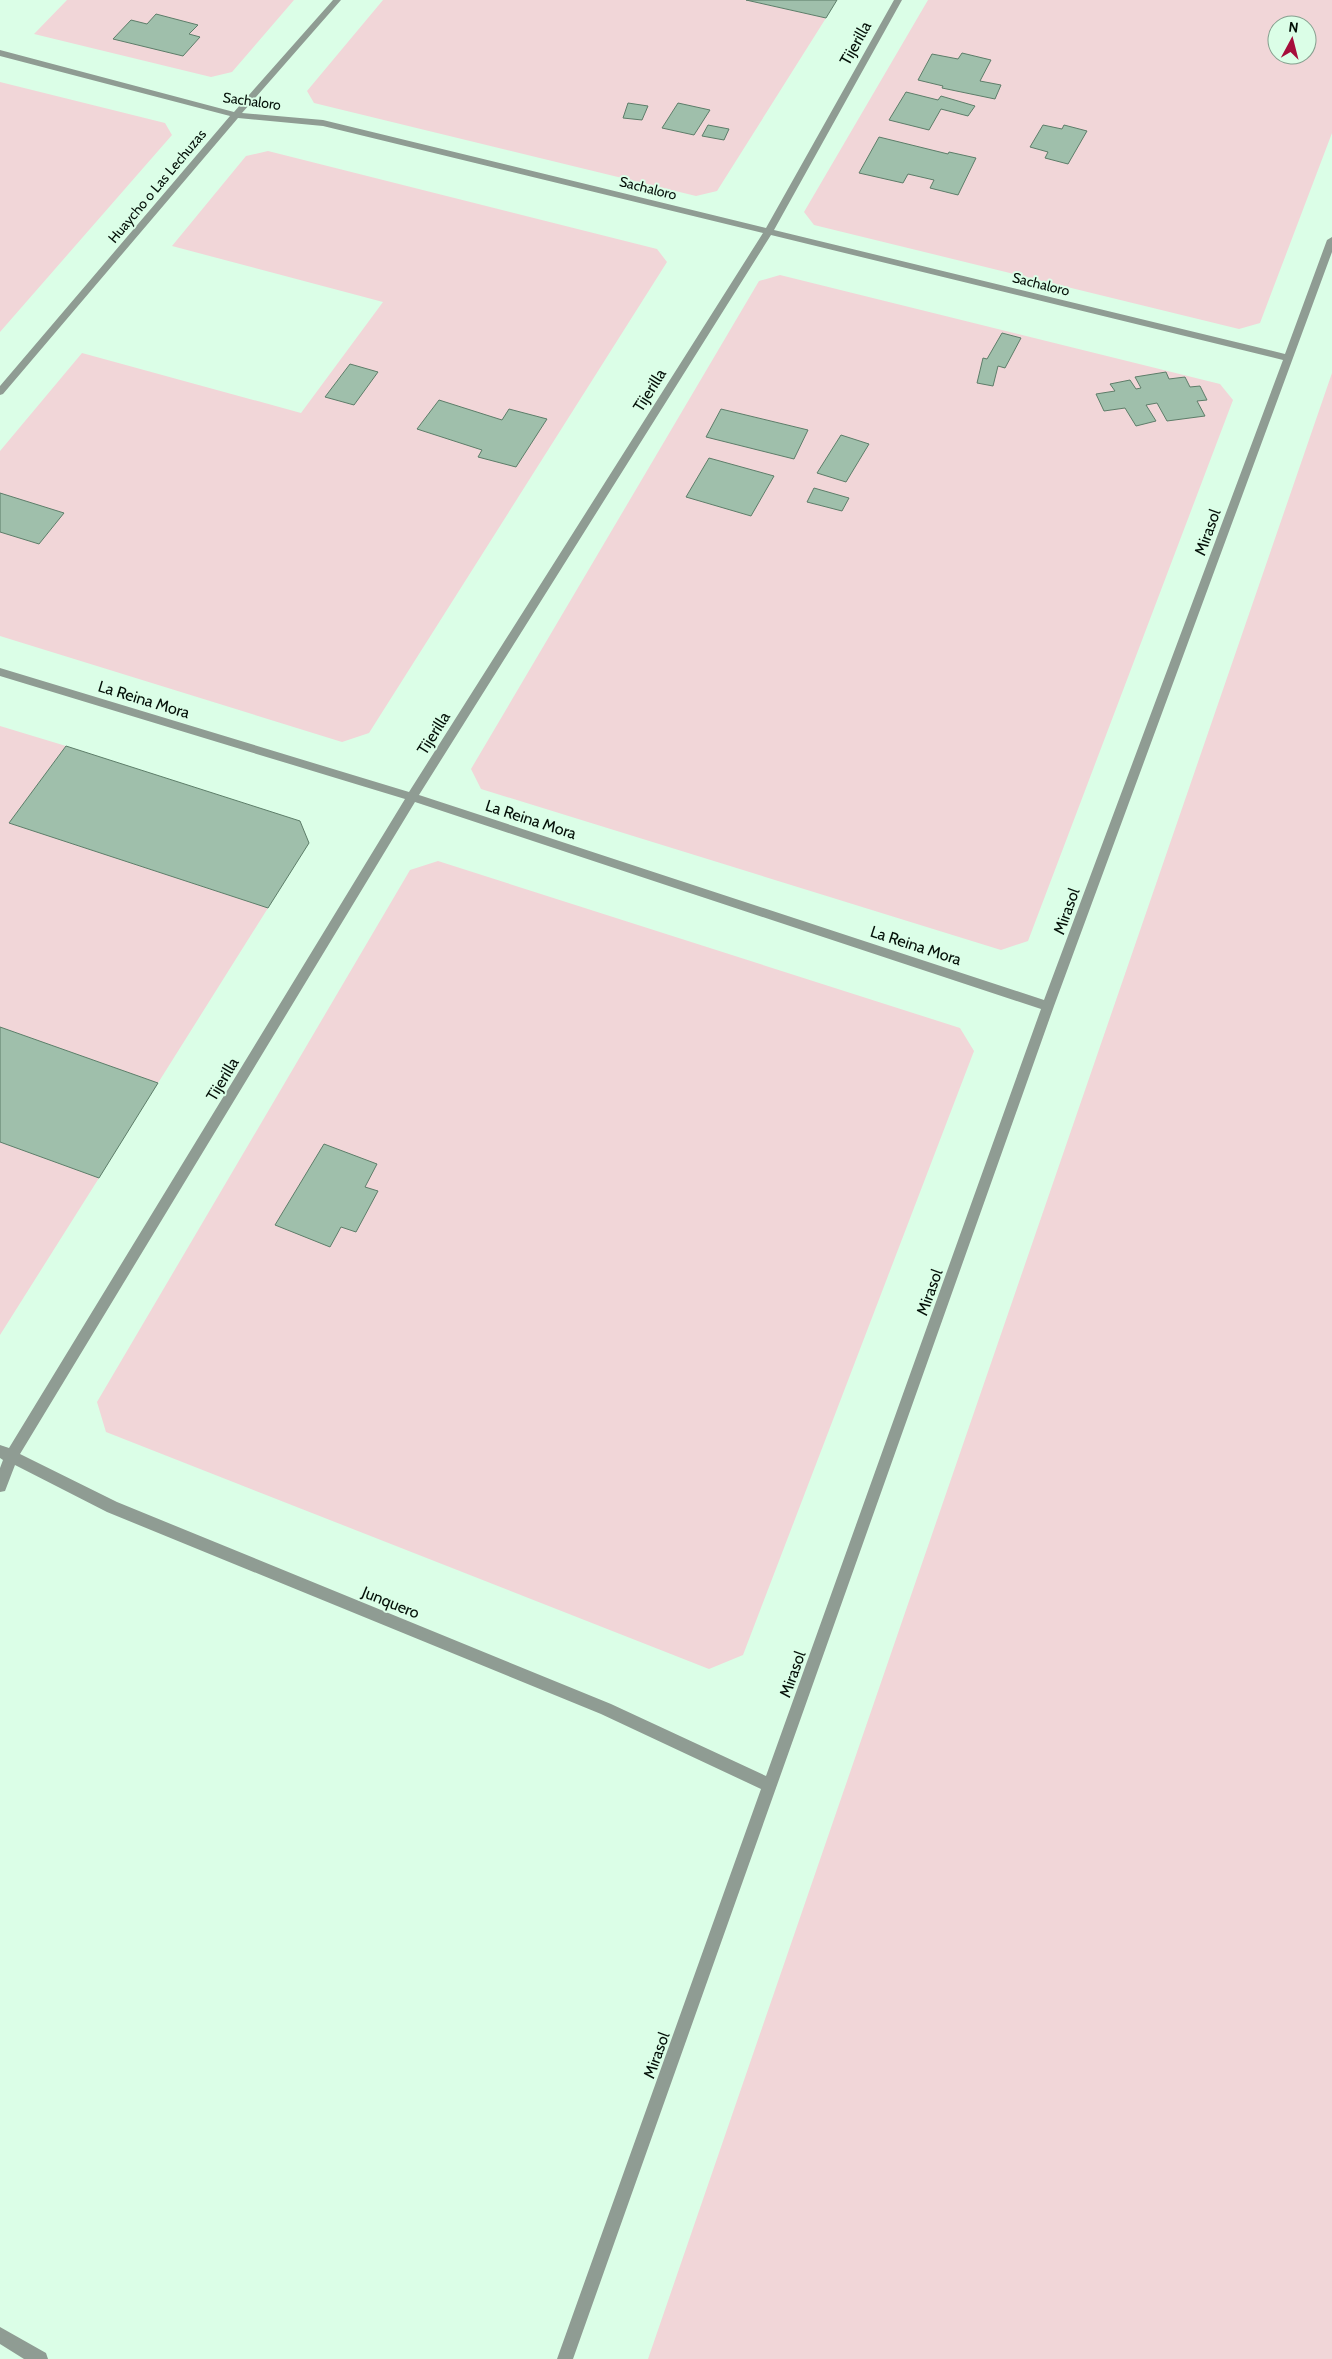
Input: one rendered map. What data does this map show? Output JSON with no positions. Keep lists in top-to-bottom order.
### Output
{
  "streets": {
    "street": [
      "Tijerilla",
      "Sachaloro",
      "Huaycho o Las Lechuzas",
      "Mirasol",
      "La Reina Mora",
      "Junquero"
    ]
  },
  "crossings": [
    ["Tijerilla", "Sachaloro"],
    ["Tijerilla", "La Reina Mora"],
    ["Tijerilla", "Junquero"],
    ["Sachaloro", "Huaycho o Las Lechuzas"],
    ["Sachaloro", "Mirasol"],
    ["Mirasol", "La Reina Mora"],
    ["Mirasol", "Junquero"]
  ],
  "north": "top"
}
